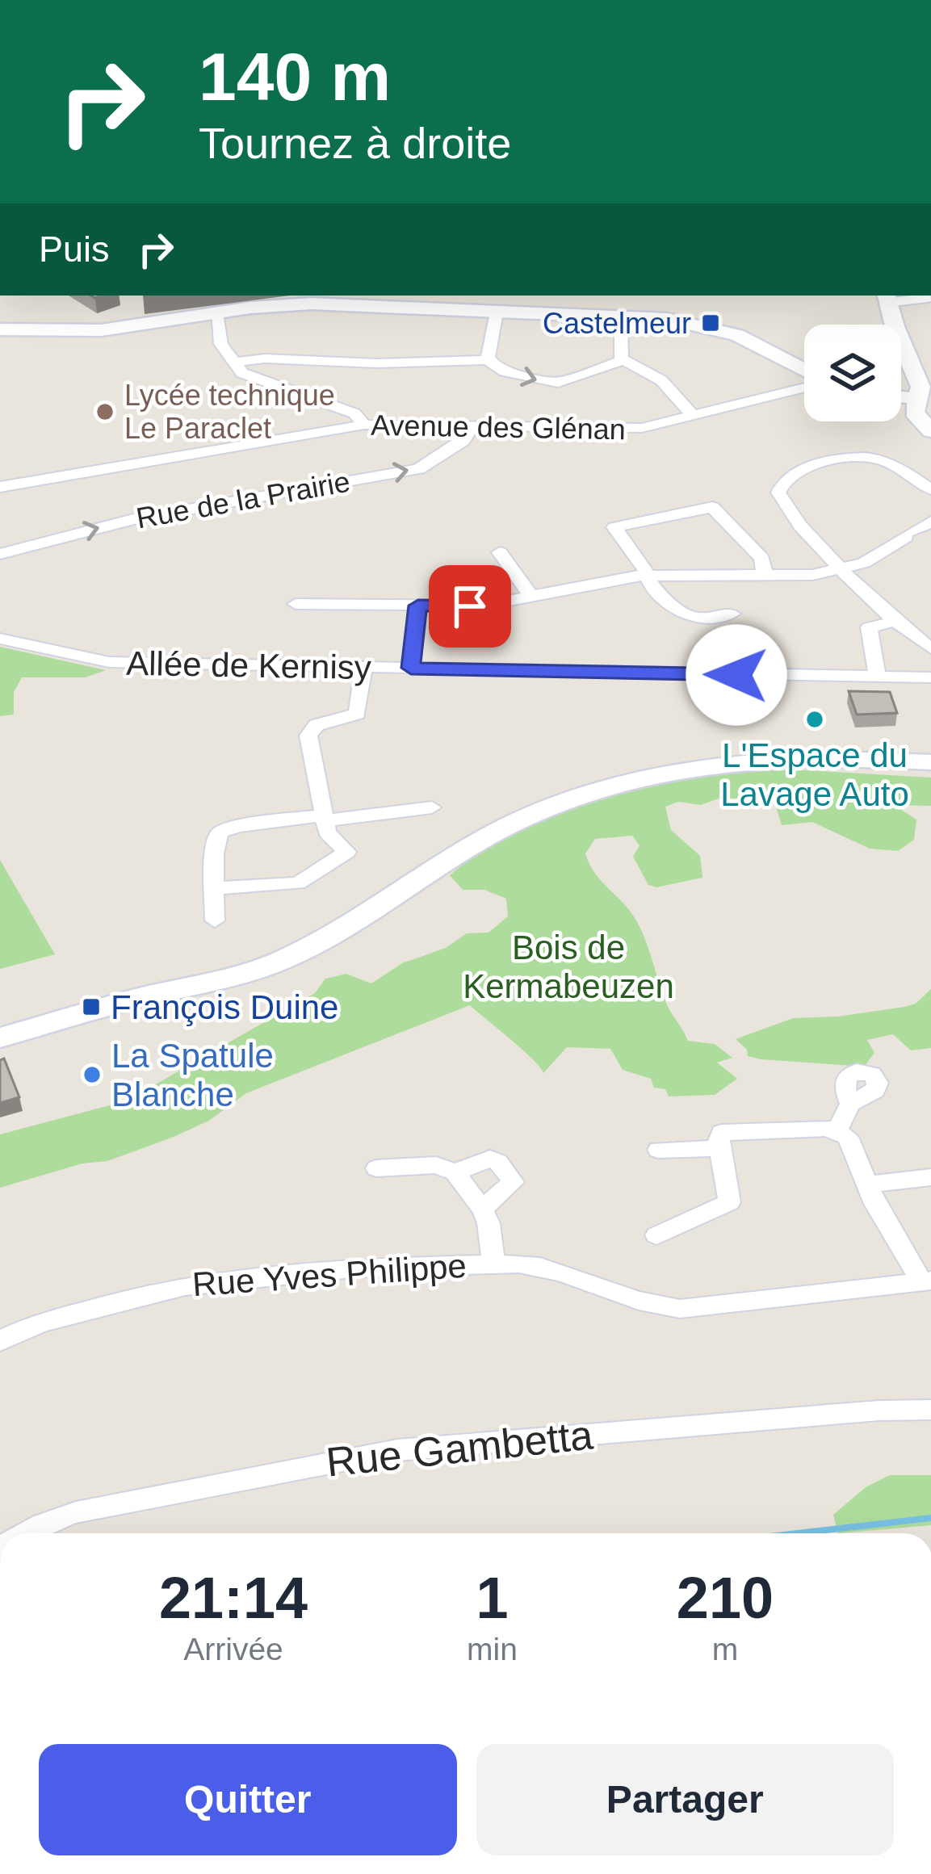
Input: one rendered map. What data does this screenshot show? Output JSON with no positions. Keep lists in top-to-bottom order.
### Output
{
  "streets": {
    "street": [
      "Avenue des Glénan",
      "Rue de la Prairie",
      "Allée de Kernisy",
      "Rue Yves Philippe",
      "Rue Gambetta"
    ]
  },
  "crossings": [
    ["Avenue des Glénan", "Rue de la Prairie"]
  ],
  "parks": ["Bois de Kermabeuzen"],
  "places": {
    "transit": ["Castelmeur", "François Duine"],
    "other": ["Lycée technique Le Paraclet", "L'Espace du Lavage Auto", "La Spatule Blanche"]
  },
  "page": {
    "turn": ["140 m", "Tournez à droite"],
    "then": "Puis",
    "eta": [
      "21:14",
      "Arrivée",
      "1",
      "min",
      "210",
      "m"
    ],
    "buttons": ["Quitter", "Partager"]
  }
}
